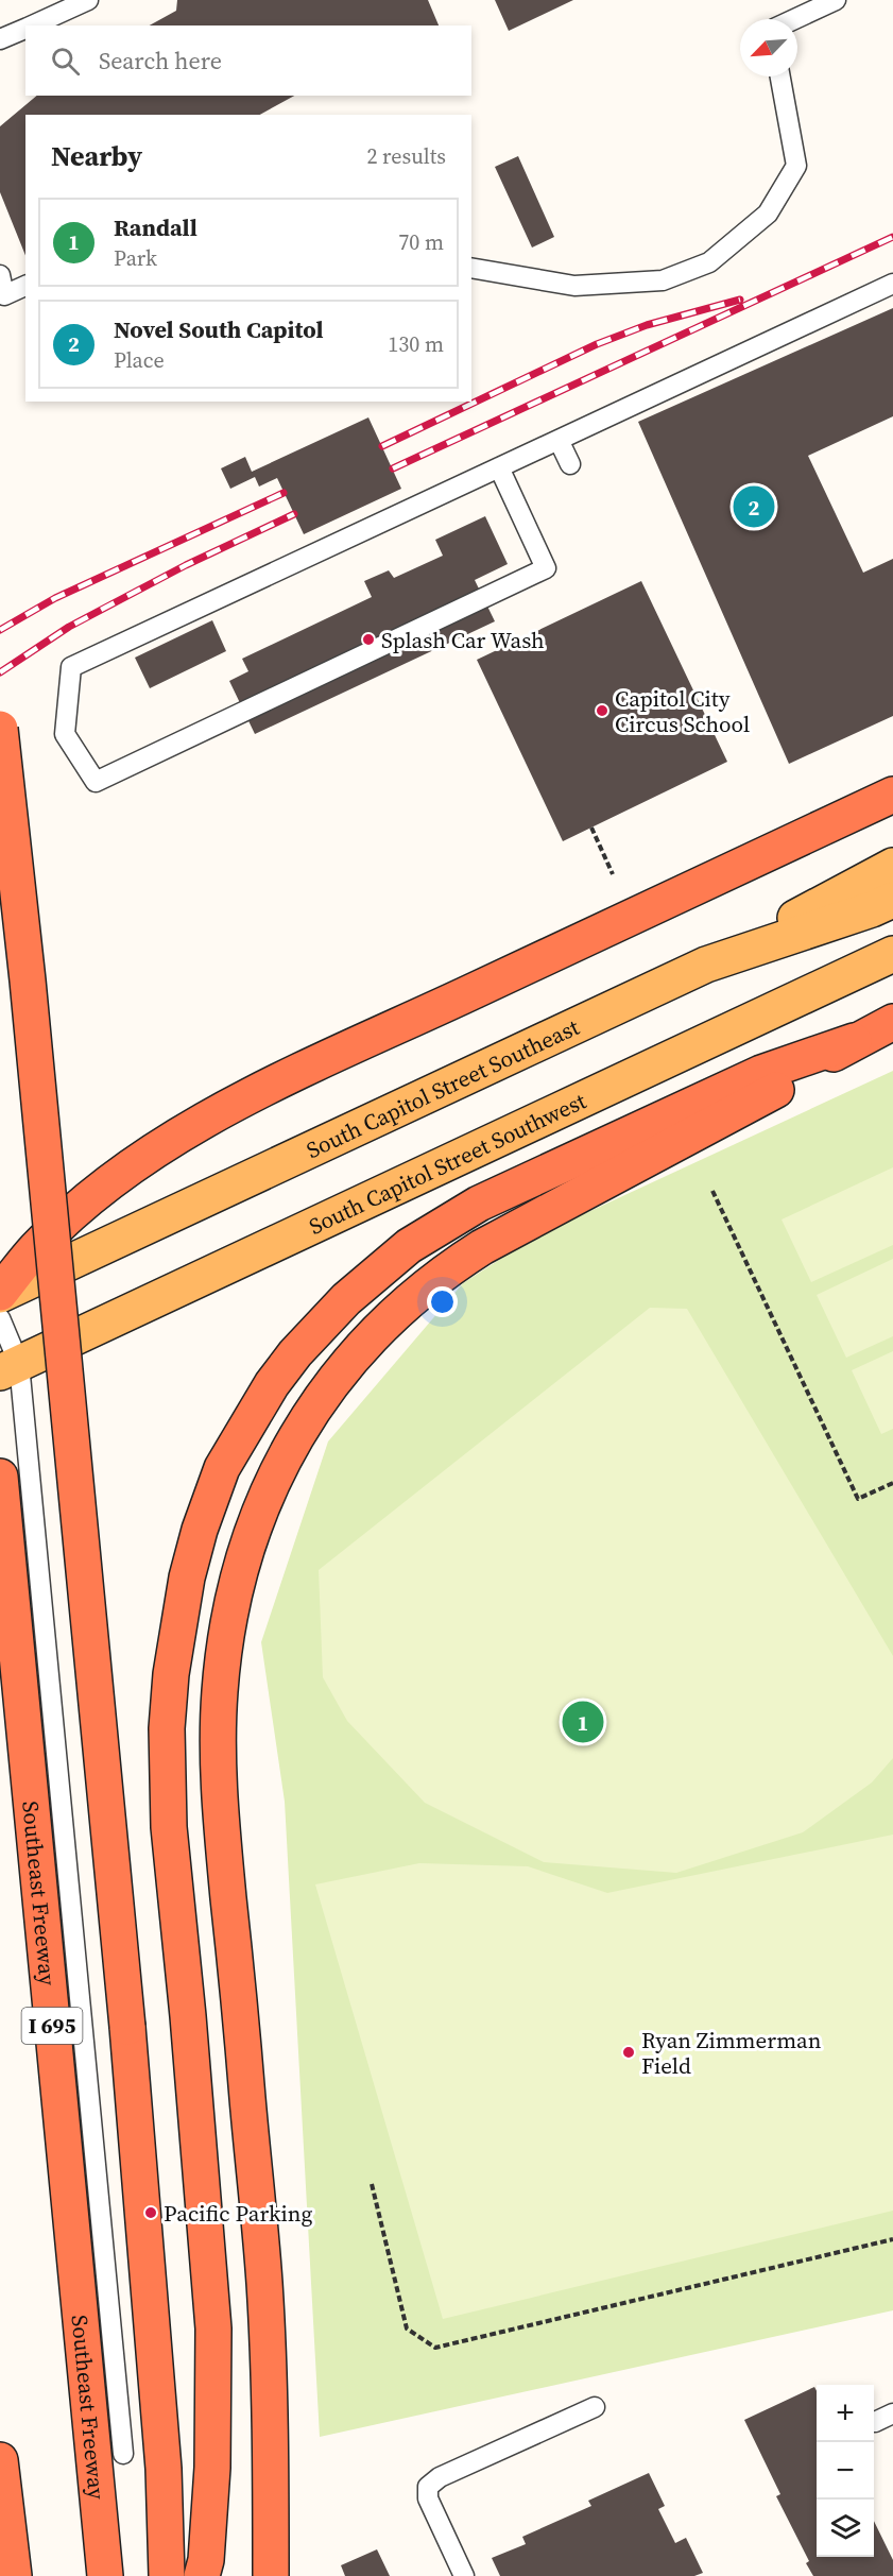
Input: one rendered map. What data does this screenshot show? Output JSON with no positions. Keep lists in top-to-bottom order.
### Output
{
  "streets": {
    "highway": ["Southeast Freeway", "I 695"],
    "main road": ["South Capitol Street Southeast", "South Capitol Street Southwest"]
  },
  "places": [
    "Splash Car Wash",
    "Capitol City Circus School",
    "Ryan Zimmerman Field",
    "Pacific Parking"
  ],
  "north": "bottom left",
  "page": {
    "search": "Search here",
    "heading": ["Nearby", "2 results"],
    "list": [
      {
        "mark": "1",
        "name": "Randall",
        "note": "Park",
        "value": "70 m"
      },
      {
        "mark": "2",
        "name": "Novel South Capitol",
        "note": "Place",
        "value": "130 m"
      }
    ],
    "pins": ["2", "1"],
    "map_buttons": ["+", "−"]
  }
}
